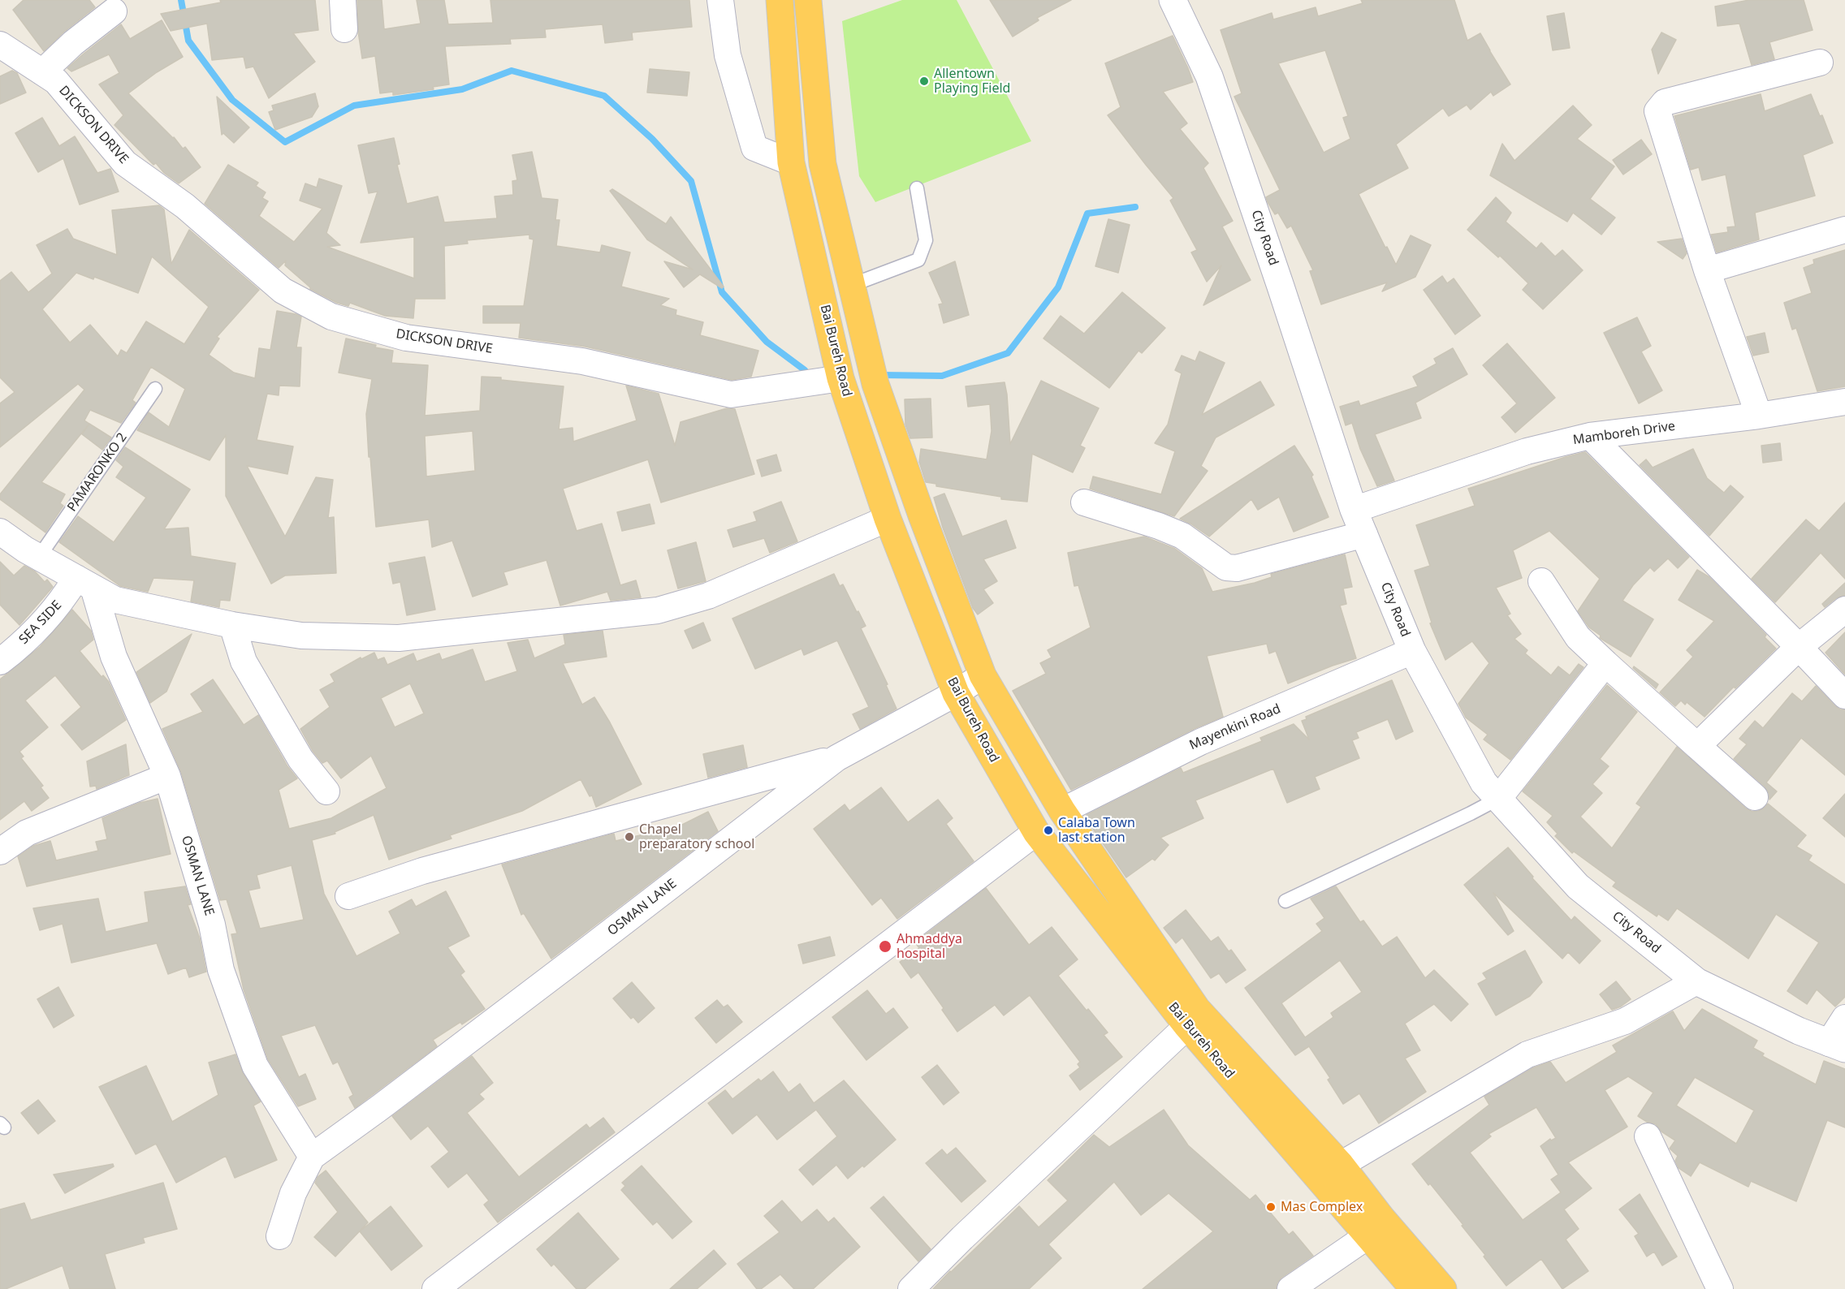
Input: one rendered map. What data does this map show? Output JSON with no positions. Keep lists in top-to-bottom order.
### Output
{
  "streets": {
    "highway": ["Bai Bureh Road"],
    "main road": ["City Road"],
    "street": [
      "DICKSON DRIVE",
      "Mamboreh Drive",
      "SEA SIDE",
      "Mayenkini Road",
      "OSMAN LANE"
    ],
    "lane": ["PAMARONKO 2"]
  },
  "crossings": [
    ["DICKSON DRIVE", "Bai Bureh Road"],
    ["City Road", "Mamboreh Drive"],
    ["City Road", "Mayenkini Road"],
    ["Bai Bureh Road", "Mayenkini Road"],
    ["Bai Bureh Road", "OSMAN LANE"],
    ["SEA SIDE", "OSMAN LANE"]
  ],
  "places": [
    "Allentown Playing Field",
    "Calaba Town last station",
    "Chapel preparatory school",
    "Ahmaddya hospital",
    "Mas Complex"
  ]
}
